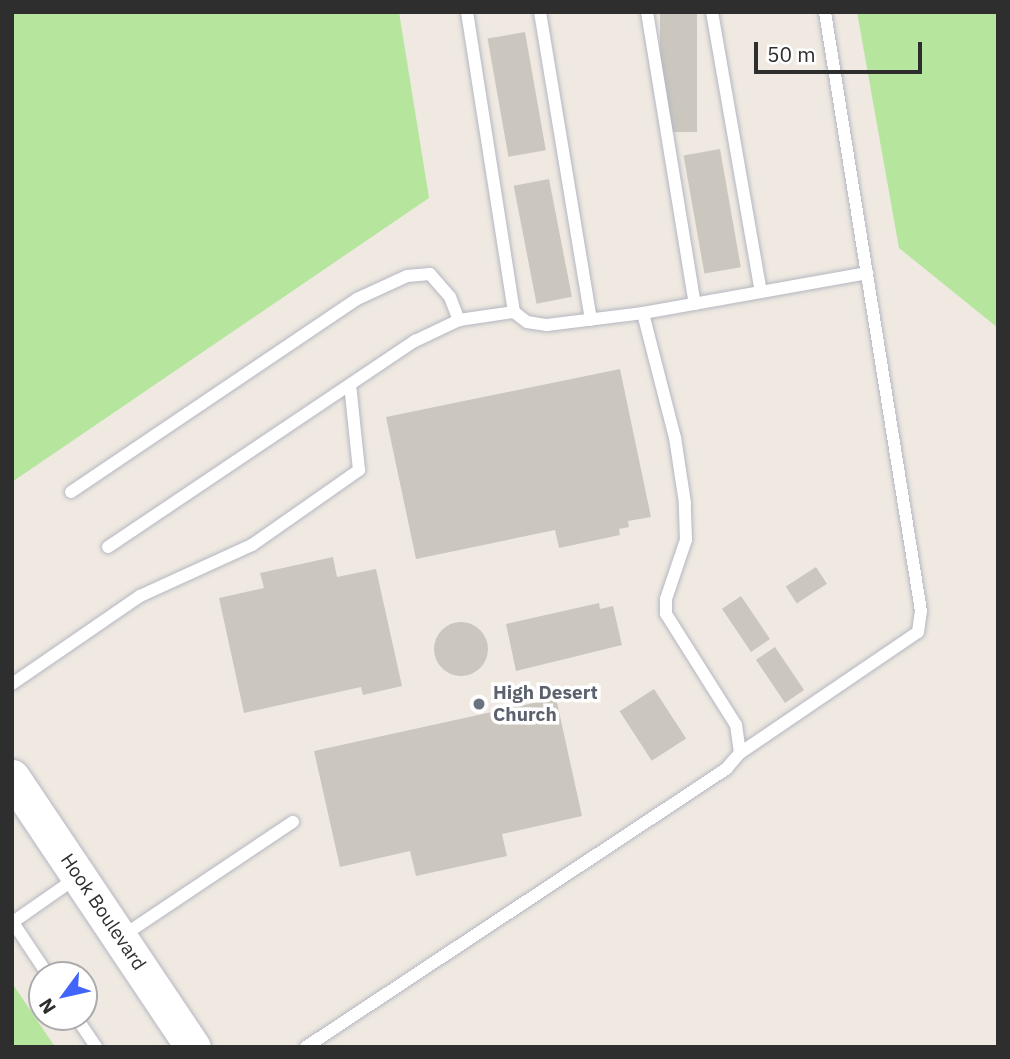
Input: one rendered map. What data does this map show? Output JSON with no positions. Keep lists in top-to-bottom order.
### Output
{
  "streets": {
    "main road": ["Hook Boulevard"]
  },
  "places": ["High Desert Church"],
  "scale_bar": "50 m",
  "north": "bottom left"
}
